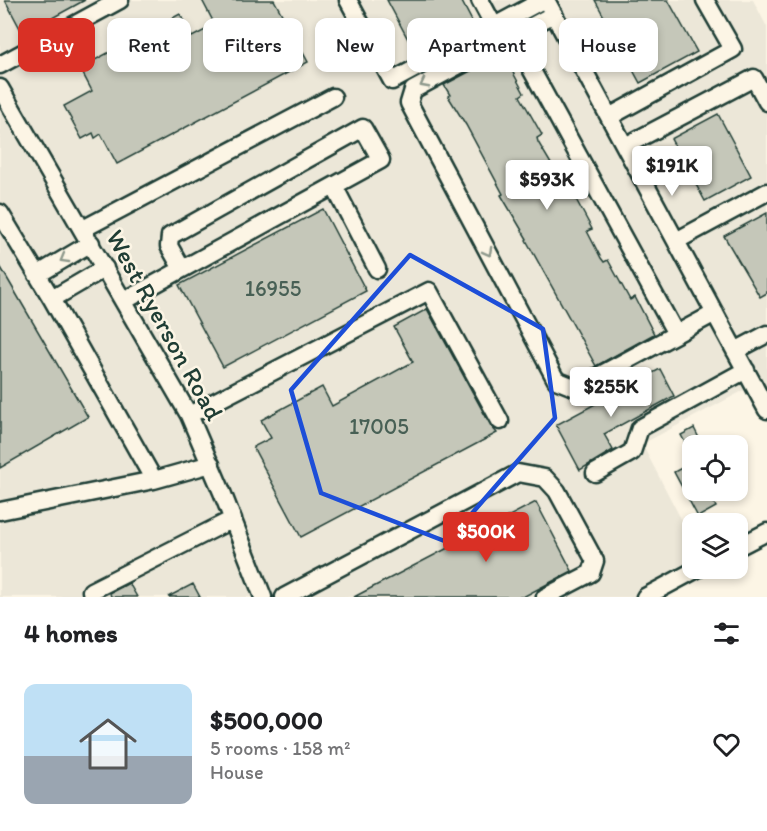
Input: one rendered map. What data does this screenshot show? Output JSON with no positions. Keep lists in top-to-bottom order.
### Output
{
  "streets": {
    "street": ["West Ryerson Road"]
  },
  "house_numbers": ["16955", "17005"],
  "page": {
    "chip": [
      "Buy",
      "Rent",
      "Filters",
      "New",
      "Apartment",
      "House"
    ],
    "price": [
      "$191K",
      "$593K",
      "$255K",
      "$500K"
    ],
    "heading": "4 homes",
    "list": [
      {
        "name": "$500,000",
        "note": "5 rooms · 158 m² · House"
      }
    ]
  }
}
